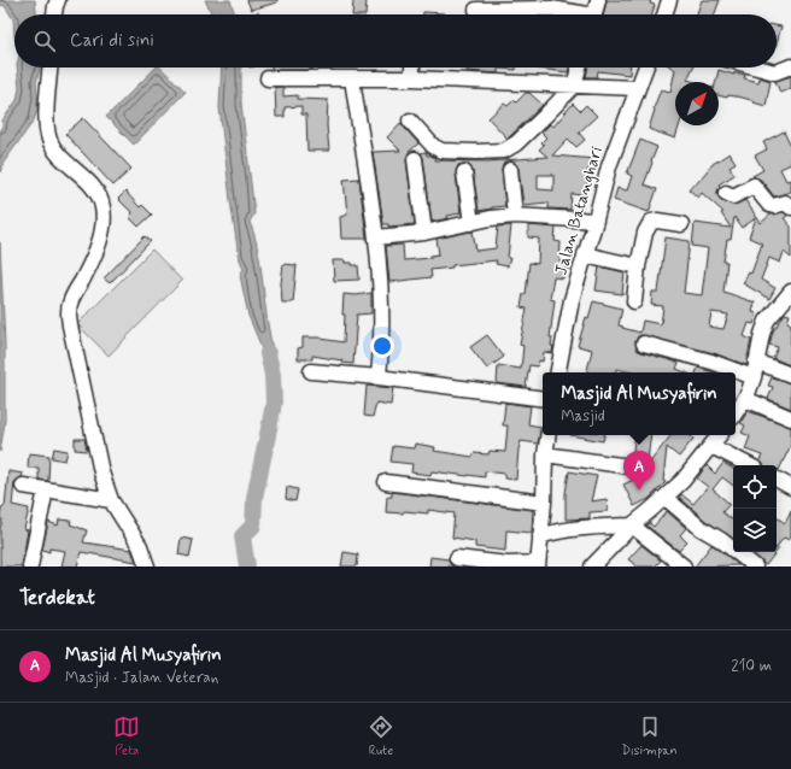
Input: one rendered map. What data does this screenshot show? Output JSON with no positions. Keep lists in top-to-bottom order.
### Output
{
  "streets": {
    "street": ["Jalan Batanghari"]
  },
  "north": "top right",
  "page": {
    "search": "Cari di sini",
    "popup": ["Masjid Al Musyafirin", "Masjid"],
    "pins": "A",
    "heading": "Terdekat",
    "list": [
      {
        "mark": "A",
        "name": "Masjid Al Musyafirin",
        "note": "Masjid · Jalan Veteran",
        "value": "210 m"
      }
    ],
    "nav": ["Peta", "Rute", "Disimpan"]
  }
}
